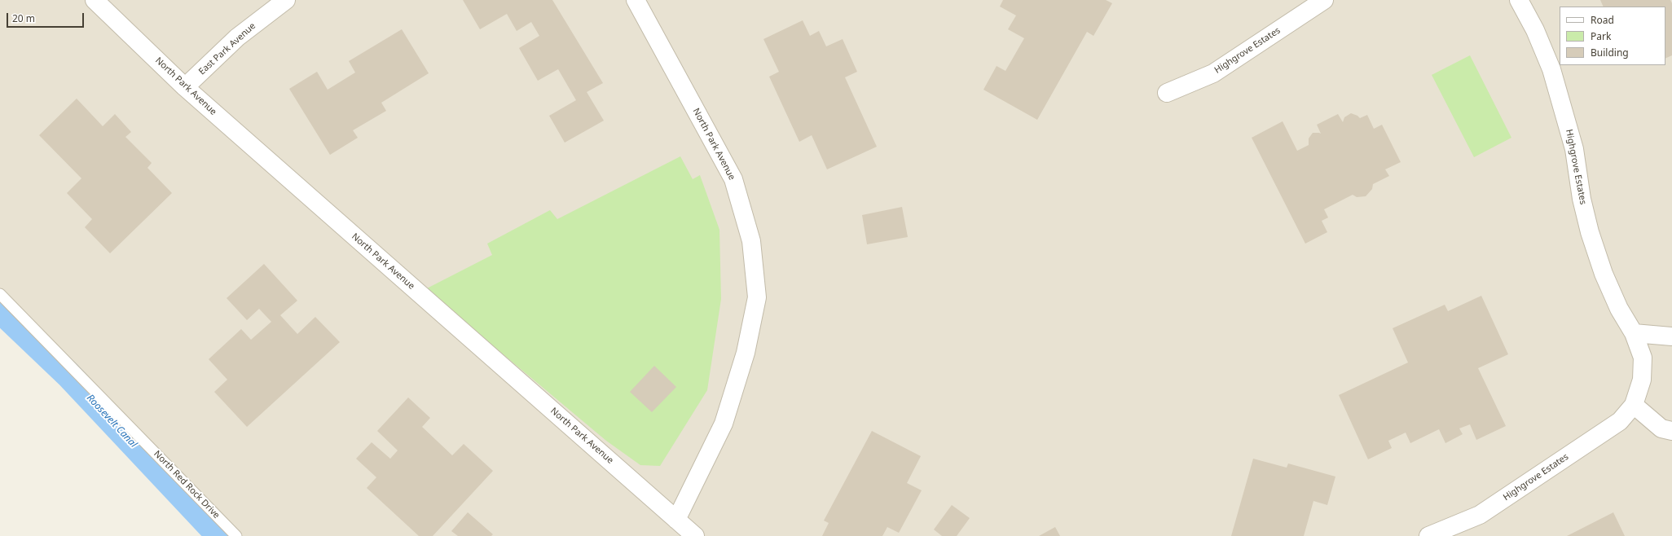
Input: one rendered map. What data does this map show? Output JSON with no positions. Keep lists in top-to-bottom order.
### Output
{
  "streets": {
    "street": ["East Park Avenue", "Highgrove Estates", "North Park Avenue"],
    "lane": ["North Red Rock Drive"]
  },
  "crossings": [
    ["East Park Avenue", "North Park Avenue"]
  ],
  "water": ["Roosevelt Canal"],
  "legend": ["Road", "Park", "Building"],
  "scale_bar": "20 m"
}
